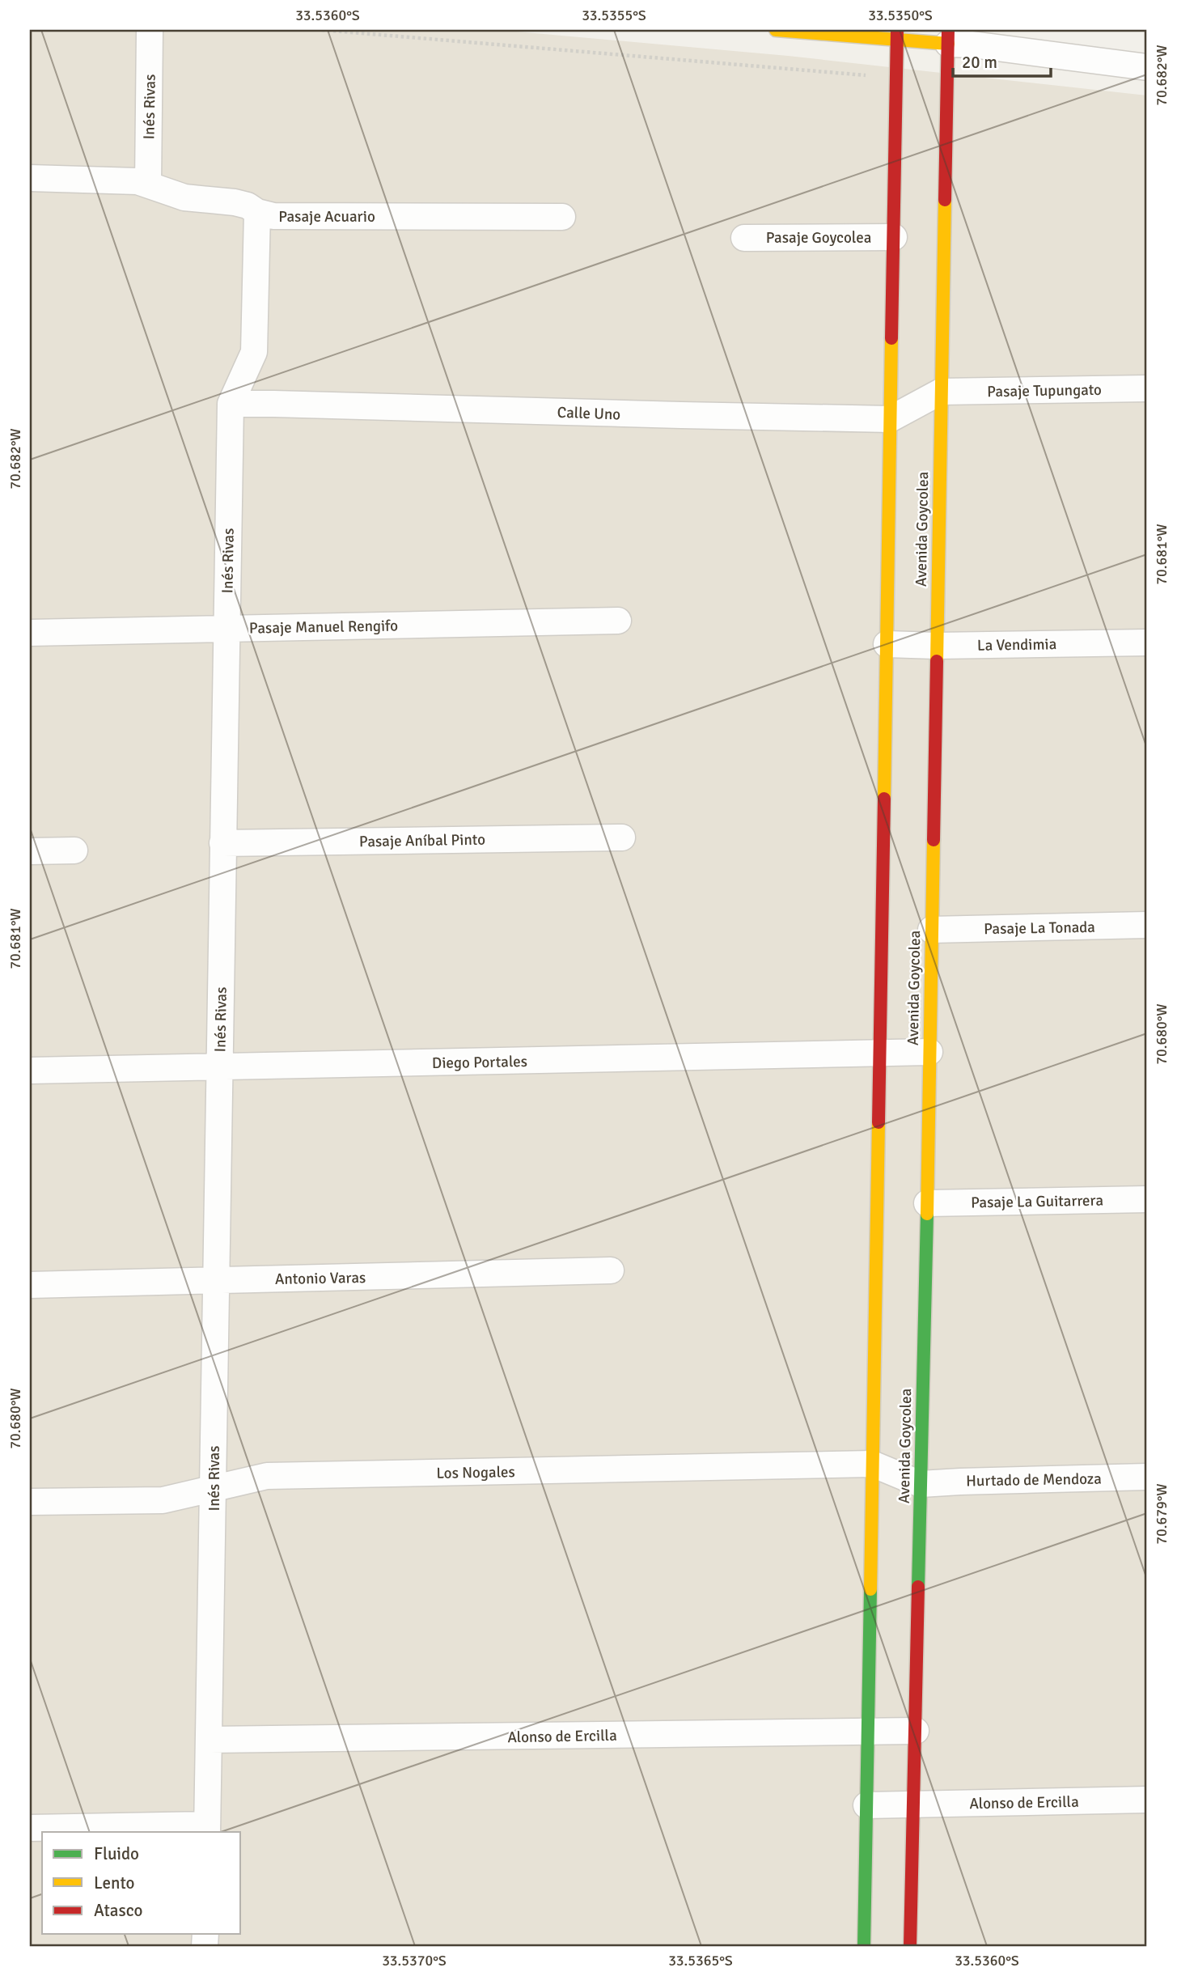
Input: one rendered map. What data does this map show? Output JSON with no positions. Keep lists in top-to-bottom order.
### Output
{
  "streets": {
    "street": [
      "Inés Rivas",
      "Pasaje Acuario",
      "Pasaje Goycolea",
      "Pasaje Tupungato",
      "Calle Uno",
      "Avenida Goycolea",
      "Pasaje Manuel Rengifo",
      "La Vendimia",
      "Pasaje Aníbal Pinto",
      "Pasaje La Tonada",
      "Diego Portales",
      "Pasaje La Guitarrera",
      "Antonio Varas",
      "Los Nogales",
      "Hurtado de Mendoza",
      "Alonso de Ercilla"
    ]
  },
  "crossings": [
    ["Inés Rivas", "Pasaje Acuario"],
    ["Inés Rivas", "Calle Uno"],
    ["Inés Rivas", "Pasaje Manuel Rengifo"],
    ["Inés Rivas", "Pasaje Aníbal Pinto"],
    ["Inés Rivas", "Diego Portales"],
    ["Inés Rivas", "Antonio Varas"],
    ["Inés Rivas", "Los Nogales"],
    ["Inés Rivas", "Alonso de Ercilla"],
    ["Pasaje Goycolea", "Avenida Goycolea"],
    ["Pasaje Tupungato", "Calle Uno"],
    ["Pasaje Tupungato", "Avenida Goycolea"],
    ["Calle Uno", "Avenida Goycolea"],
    ["Avenida Goycolea", "La Vendimia"],
    ["Avenida Goycolea", "Pasaje La Tonada"],
    ["Avenida Goycolea", "Diego Portales"],
    ["Avenida Goycolea", "Pasaje La Guitarrera"],
    ["Avenida Goycolea", "Los Nogales"],
    ["Avenida Goycolea", "Hurtado de Mendoza"],
    ["Avenida Goycolea", "Alonso de Ercilla"],
    ["Los Nogales", "Hurtado de Mendoza"]
  ],
  "legend": ["Fluido", "Lento", "Atasco"],
  "scale_bar": "20 m",
  "coordinates": [
    "33.5360°S",
    "33.5355°S",
    "33.5350°S",
    "70.682°W",
    "70.681°W",
    "70.680°W",
    "70.679°W",
    "33.5370°S",
    "33.5365°S"
  ]
}
